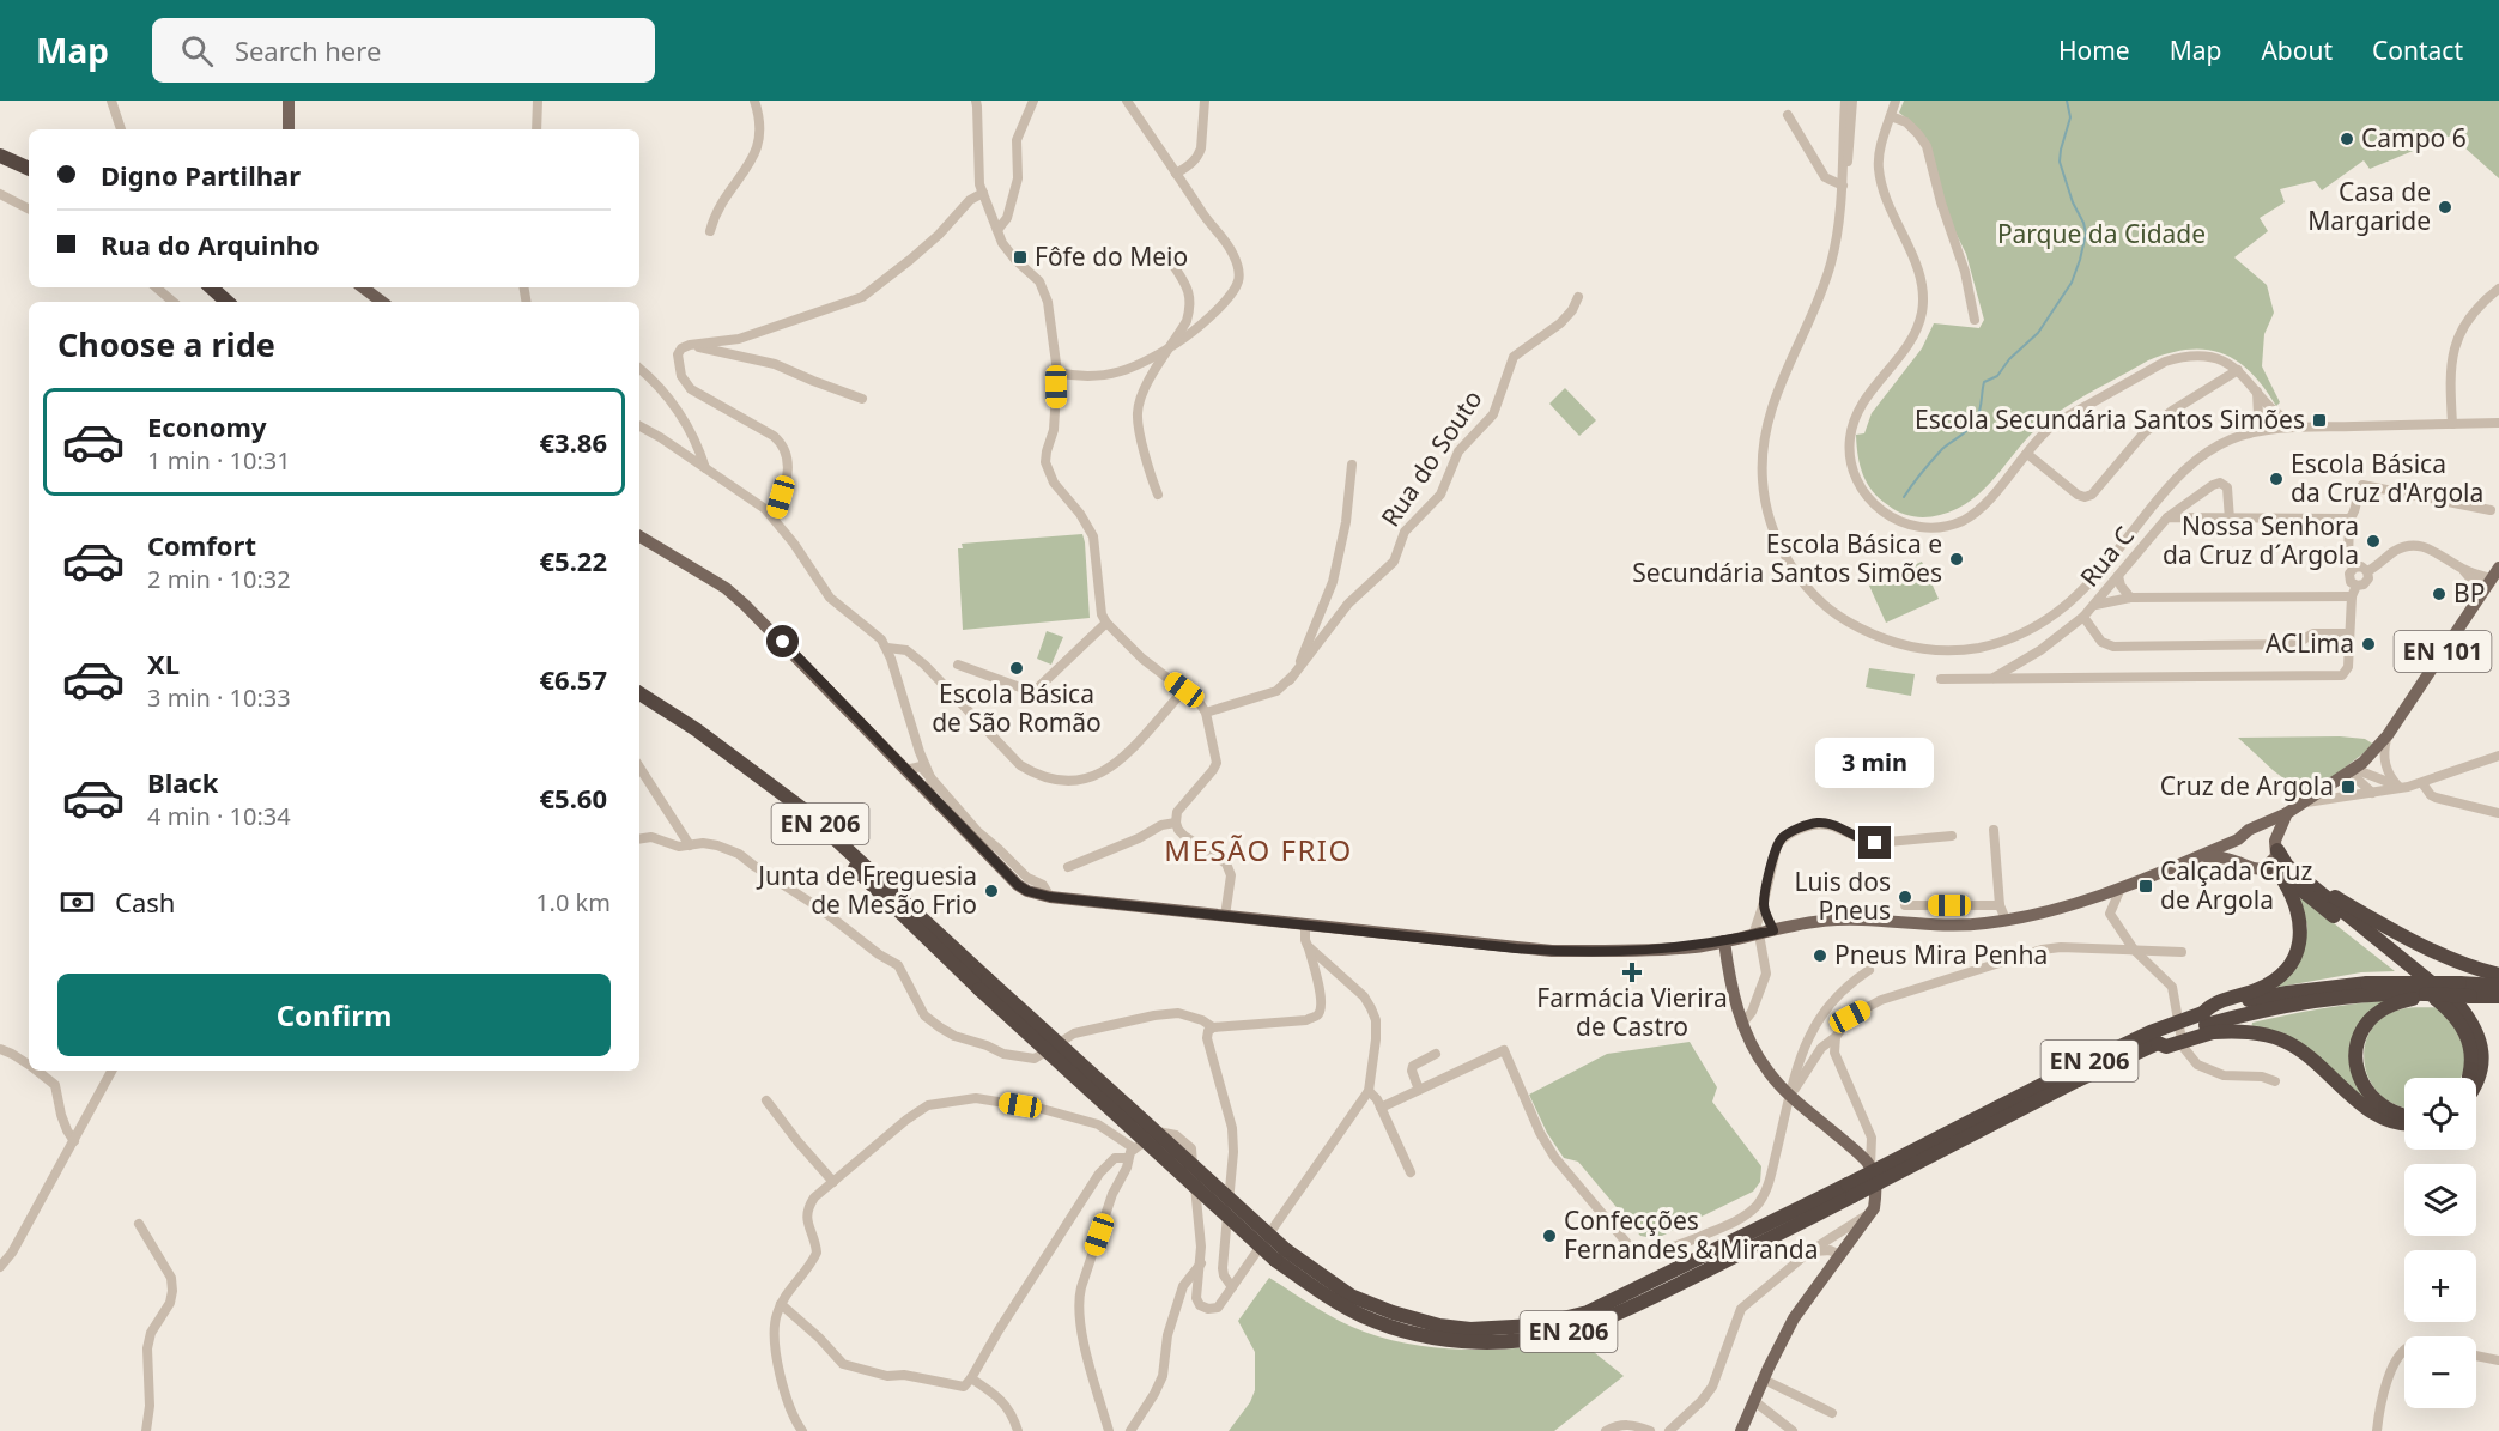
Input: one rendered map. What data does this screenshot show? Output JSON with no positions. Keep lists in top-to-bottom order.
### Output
{
  "streets": {
    "highway": ["EN 206"],
    "main road": ["EN 101"],
    "street": ["Rua do Souto", "Rua C"]
  },
  "districts": ["MESÃO FRIO"],
  "parks": ["Parque da Cidade"],
  "places": {
    "other": [
      "Campo 6",
      "Casa de Margaride",
      "Escola Básica da Cruz d'Argola",
      "Nossa Senhora da Cruz d´Argola",
      "Escola Básica e Secundária Santos Simões",
      "BP",
      "ACLima",
      "Escola Básica de São Romão",
      "Junta de Freguesia de Mesão Frio",
      "Luis dos Pneus",
      "Pneus Mira Penha",
      "Confecções Fernandes & Miranda"
    ],
    "transit": [
      "Fôfe do Meio",
      "Escola Secundária Santos Simões",
      "Cruz de Argola",
      "Calçada Cruz de Argola"
    ],
    "health": ["Farmácia Vierira de Castro"]
  },
  "page": {
    "header": "Map",
    "search": "Search here",
    "nav": [
      "Home",
      "Map",
      "About",
      "Contact"
    ],
    "banner": ["Digno Partilhar", "Rua do Arquinho"],
    "heading": "Choose a ride",
    "list": [
      {
        "name": "Economy",
        "note": "1 min · 10:31",
        "value": "€3.86"
      },
      {
        "name": "Comfort",
        "note": "2 min · 10:32",
        "value": "€5.22"
      },
      {
        "name": "XL",
        "note": "3 min · 10:33",
        "value": "€6.57"
      },
      {
        "name": "Black",
        "note": "4 min · 10:34",
        "value": "€5.60"
      }
    ],
    "bubble": "3 min",
    "pay": ["Cash", "1.0 km"],
    "buttons": "Confirm",
    "map_buttons": ["+", "−"]
  }
}
